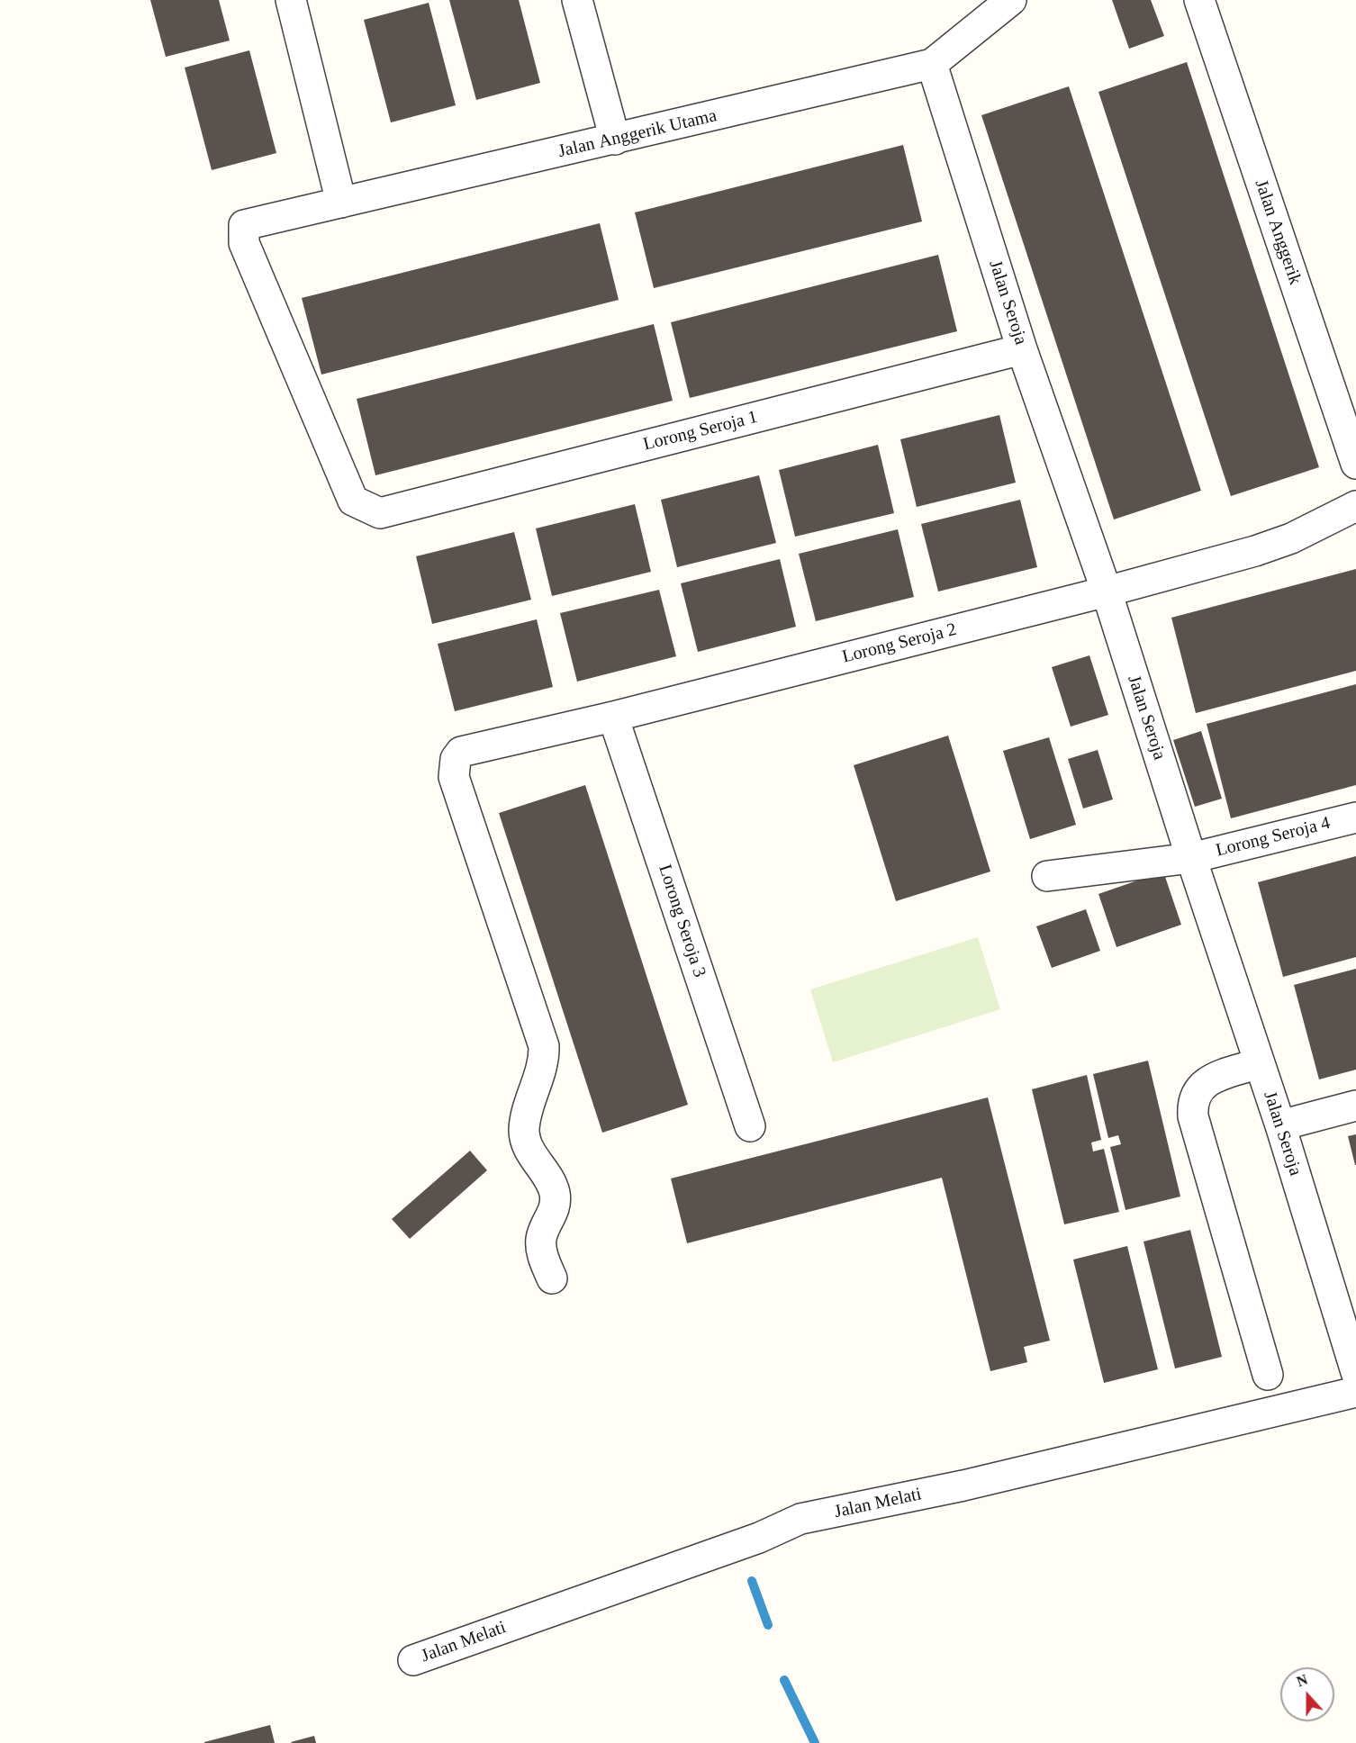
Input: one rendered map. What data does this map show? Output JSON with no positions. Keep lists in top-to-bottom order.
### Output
{
  "streets": {
    "street": [
      "Jalan Anggerik Utama",
      "Jalan Anggerik",
      "Jalan Seroja",
      "Lorong Seroja 1",
      "Lorong Seroja 2",
      "Lorong Seroja 4",
      "Lorong Seroja 3",
      "Jalan Melati"
    ]
  },
  "crossings": [
    ["Jalan Anggerik Utama", "Jalan Seroja"],
    ["Jalan Anggerik Utama", "Lorong Seroja 1"],
    ["Jalan Seroja", "Lorong Seroja 1"],
    ["Jalan Seroja", "Lorong Seroja 2"],
    ["Jalan Seroja", "Lorong Seroja 4"],
    ["Lorong Seroja 2", "Lorong Seroja 3"]
  ],
  "north": "top"
}
